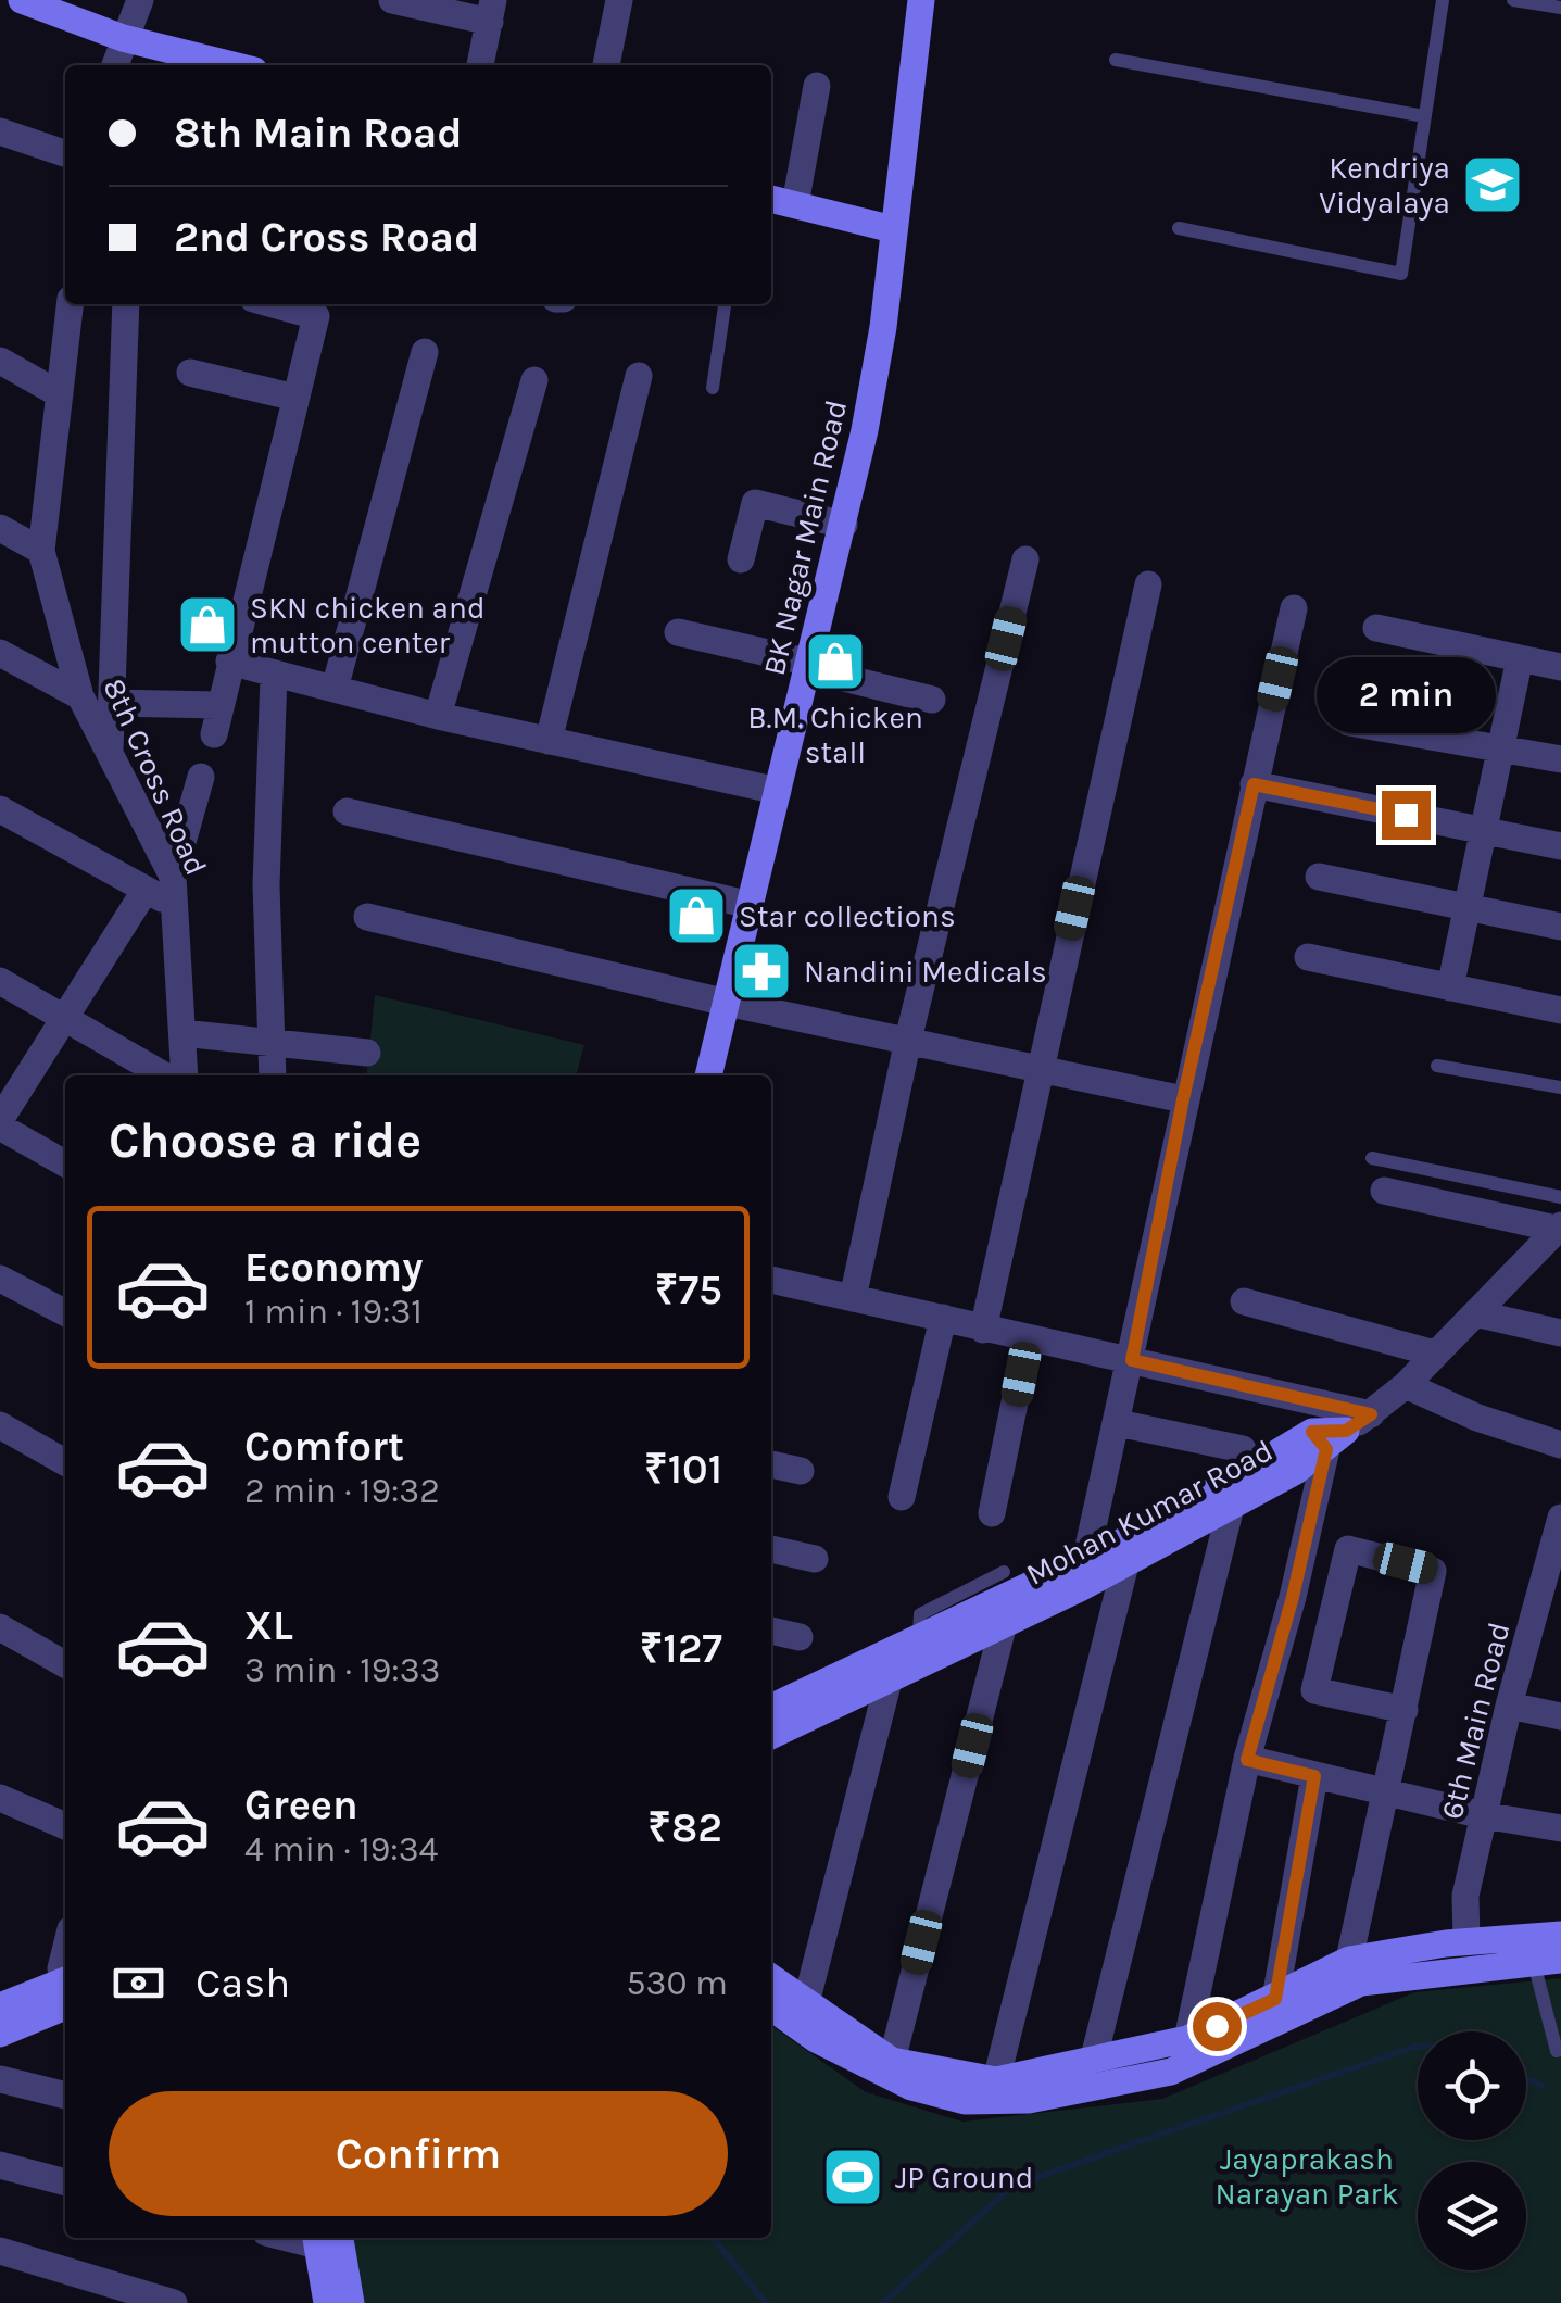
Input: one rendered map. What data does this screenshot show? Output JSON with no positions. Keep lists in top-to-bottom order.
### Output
{
  "streets": {
    "street": [
      "BK Nagar Main Road",
      "8th Cross Road",
      "Mohan Kumar Road",
      "6th Main Road"
    ]
  },
  "parks": ["Jayaprakash Narayan Park"],
  "places": {
    "school or university": ["Kendriya Vidyalaya"],
    "shop": ["SKN chicken and mutton center", "B.M. Chicken stall", "Star collections"],
    "pharmacy": ["Nandini Medicals"],
    "sports": ["JP Ground"]
  },
  "page": {
    "banner": ["8th Main Road", "2nd Cross Road"],
    "bubble": "2 min",
    "heading": "Choose a ride",
    "list": [
      {
        "name": "Economy",
        "note": "1 min · 19:31",
        "value": "₹75"
      },
      {
        "name": "Comfort",
        "note": "2 min · 19:32",
        "value": "₹101"
      },
      {
        "name": "XL",
        "note": "3 min · 19:33",
        "value": "₹127"
      },
      {
        "name": "Green",
        "note": "4 min · 19:34",
        "value": "₹82"
      }
    ],
    "pay": ["Cash", "530 m"],
    "buttons": "Confirm"
  }
}
